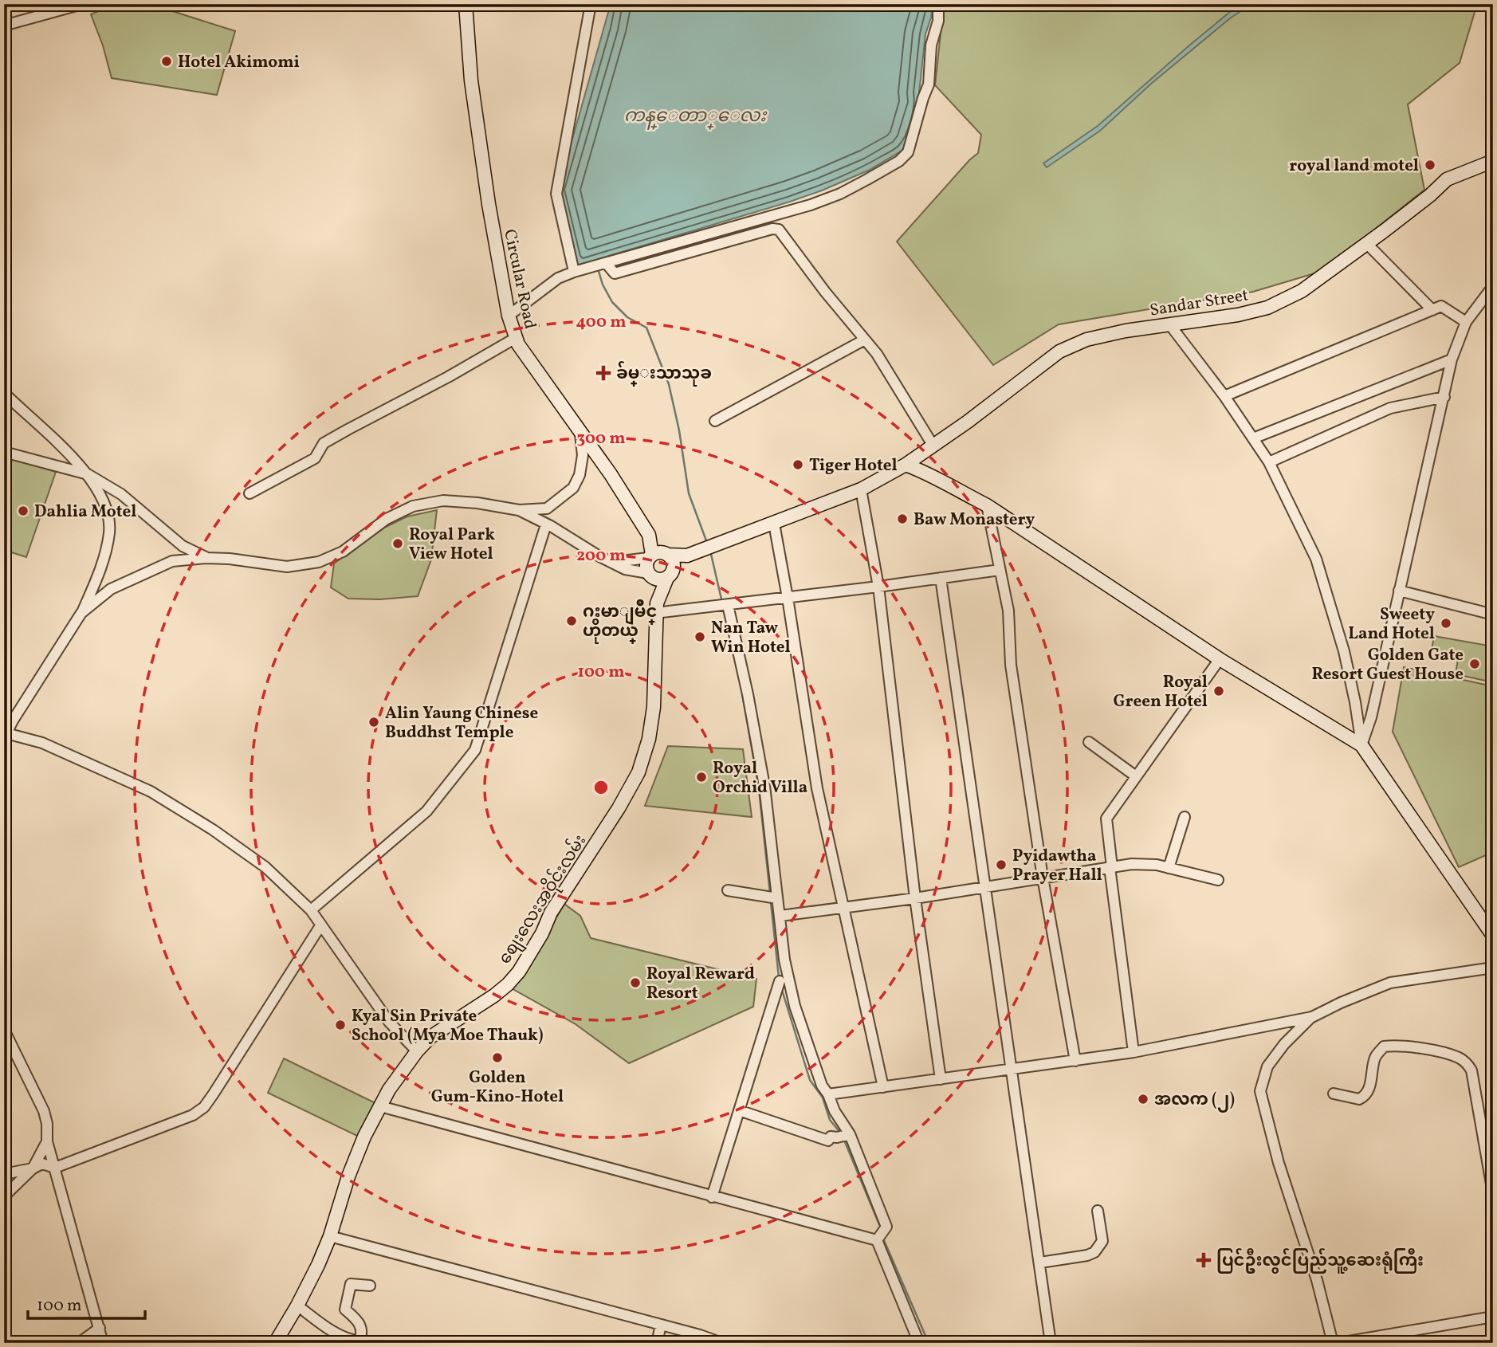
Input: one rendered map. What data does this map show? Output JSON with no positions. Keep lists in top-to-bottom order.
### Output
{
  "streets": {
    "street": ["Circular Road", "Sandar Street", "စျေးလေးအဝိုင်းလမ်း"]
  },
  "water": ["ကန္ေတာ္ေလး"],
  "places": {
    "other": [
      "Hotel Akimomi",
      "royal land motel",
      "Tiger Hotel",
      "Dahlia Motel",
      "Baw Monastery",
      "Royal Park View Hotel",
      "ဂႏမာျမိဳင္ ဟိုတယ္",
      "Sweety Land Hotel",
      "Nan Taw Win Hotel",
      "Golden Gate Resort Guest House",
      "Royal Green Hotel",
      "Alin Yaung Chinese Buddhst Temple",
      "Royal Orchid Villa",
      "Pyidawtha Prayer Hall",
      "Royal Reward Resort",
      "Kyal Sin Private School (Mya Moe Thauk)",
      "Golden Gum-Kino-Hotel",
      "အလက (၂)"
    ],
    "health": ["ခ်မ္းသာသုခ", "ပြင်ဦးလွင်ပြည်သူ့ဆေးရုံကြီး"]
  },
  "scale_bar": "100 m",
  "rings": [
    "400 m",
    "300 m",
    "200 m",
    "100 m"
  ]
}
